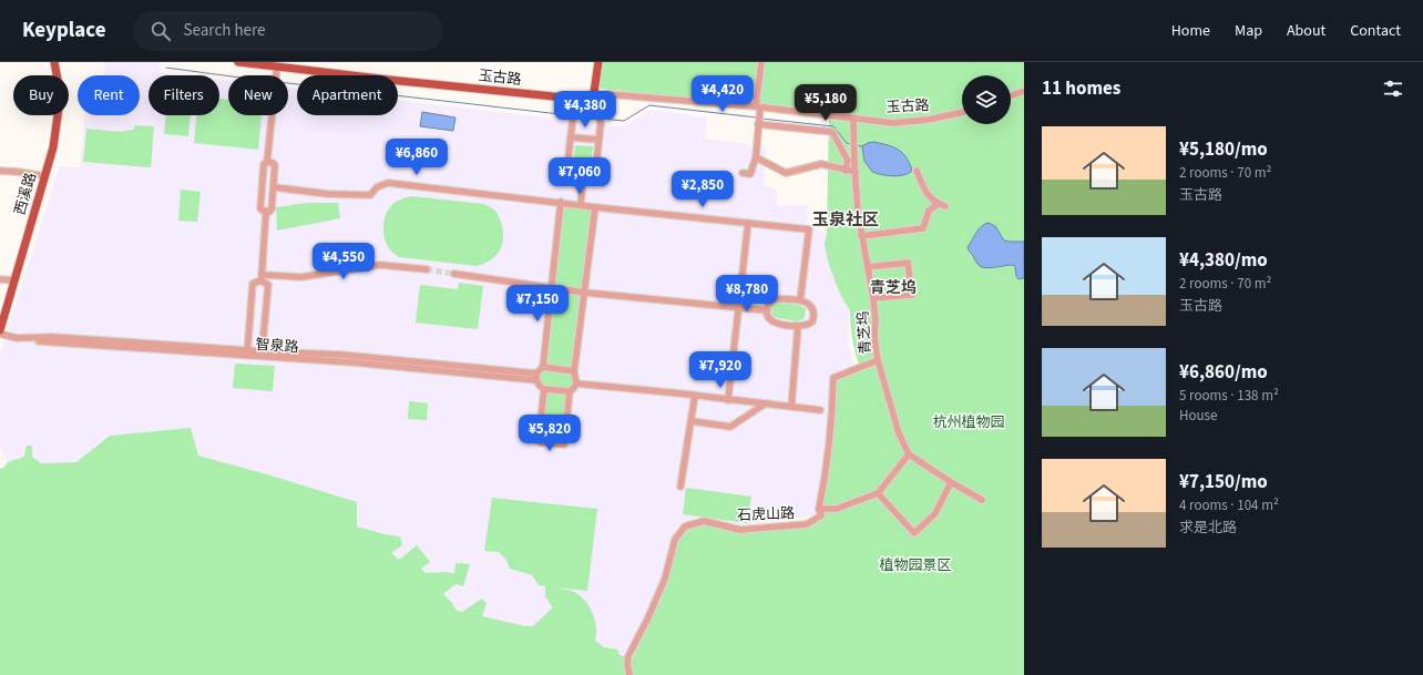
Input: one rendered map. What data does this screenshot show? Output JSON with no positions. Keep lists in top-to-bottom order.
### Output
{
  "streets": {
    "main road": ["玉古路", "西溪路"],
    "street": ["青芝坞", "智泉路", "石虎山路"]
  },
  "crossings": [
    ["玉古路", "青芝坞"],
    ["青芝坞", "石虎山路"]
  ],
  "districts": ["玉泉社区", "青芝坞"],
  "parks": ["杭州植物园", "植物园景区"],
  "page": {
    "header": "Keyplace",
    "search": "Search here",
    "nav": [
      "Home",
      "Map",
      "About",
      "Contact"
    ],
    "heading": "11 homes",
    "price": [
      "¥4,420",
      "¥5,180",
      "¥4,380",
      "¥6,860",
      "¥7,060",
      "¥2,850",
      "¥4,550",
      "¥8,780",
      "¥7,150",
      "¥7,920",
      "¥5,820"
    ],
    "chip": [
      "Buy",
      "Rent",
      "Filters",
      "New",
      "Apartment"
    ],
    "list": [
      {
        "name": "¥5,180/mo",
        "note": "2 rooms · 70 m² · 玉古路"
      },
      {
        "name": "¥4,380/mo",
        "note": "2 rooms · 70 m² · 玉古路"
      },
      {
        "name": "¥6,860/mo",
        "note": "5 rooms · 138 m² · House"
      },
      {
        "name": "¥7,150/mo",
        "note": "4 rooms · 104 m² · 求是北路"
      }
    ]
  }
}
